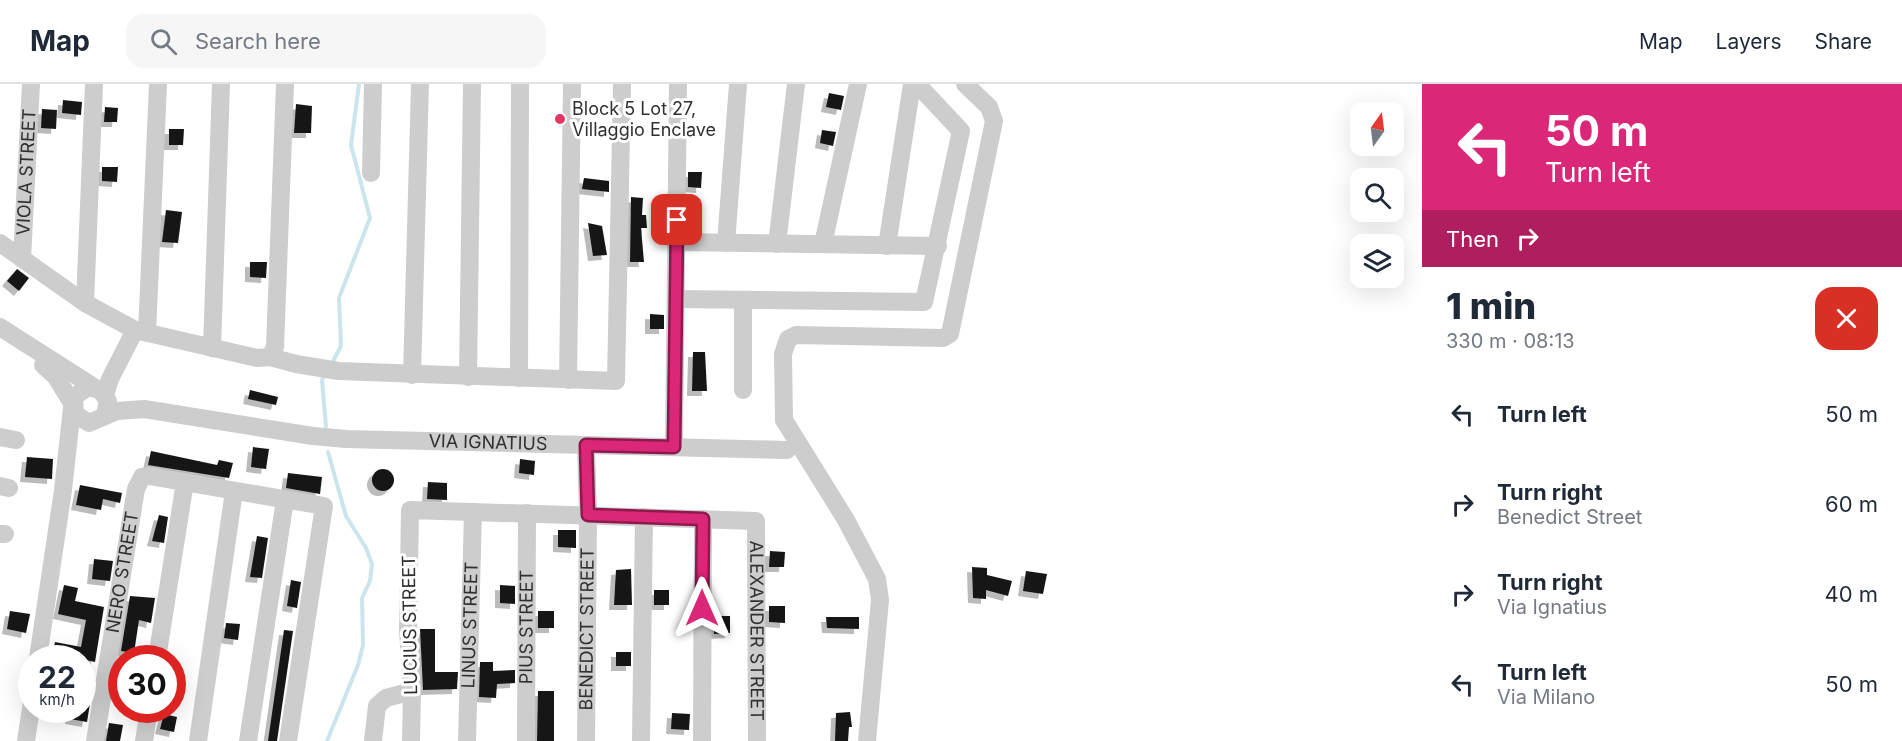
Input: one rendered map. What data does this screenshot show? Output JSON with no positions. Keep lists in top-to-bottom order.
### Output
{
  "streets": {
    "street": [
      "VIOLA STREET",
      "VIA IGNATIUS",
      "NERO STREET",
      "LUCIUS STREET",
      "LINUS STREET",
      "PIUS STREET",
      "BENEDICT STREET",
      "ALEXANDER STREET"
    ]
  },
  "crossings": [
    ["VIA IGNATIUS", "BENEDICT STREET"],
    ["LUCIUS STREET", "LINUS STREET"]
  ],
  "places": ["Block 5 Lot 27, Villaggio Enclave"],
  "north": "top",
  "page": {
    "header": "Map",
    "search": "Search here",
    "nav": ["Map", "Layers", "Share"],
    "turn": ["50 m", "Turn left"],
    "then": "Then",
    "heading": ["1 min", "330 m · 08:13"],
    "list": [
      {
        "name": "Turn left",
        "value": "50 m"
      },
      {
        "name": "Turn right",
        "note": "Benedict Street",
        "value": "60 m"
      },
      {
        "name": "Turn right",
        "note": "Via Ignatius",
        "value": "40 m"
      },
      {
        "name": "Turn left",
        "note": "Via Milano",
        "value": "50 m"
      }
    ],
    "speed": "22 km/h",
    "limit": "30"
  }
}
